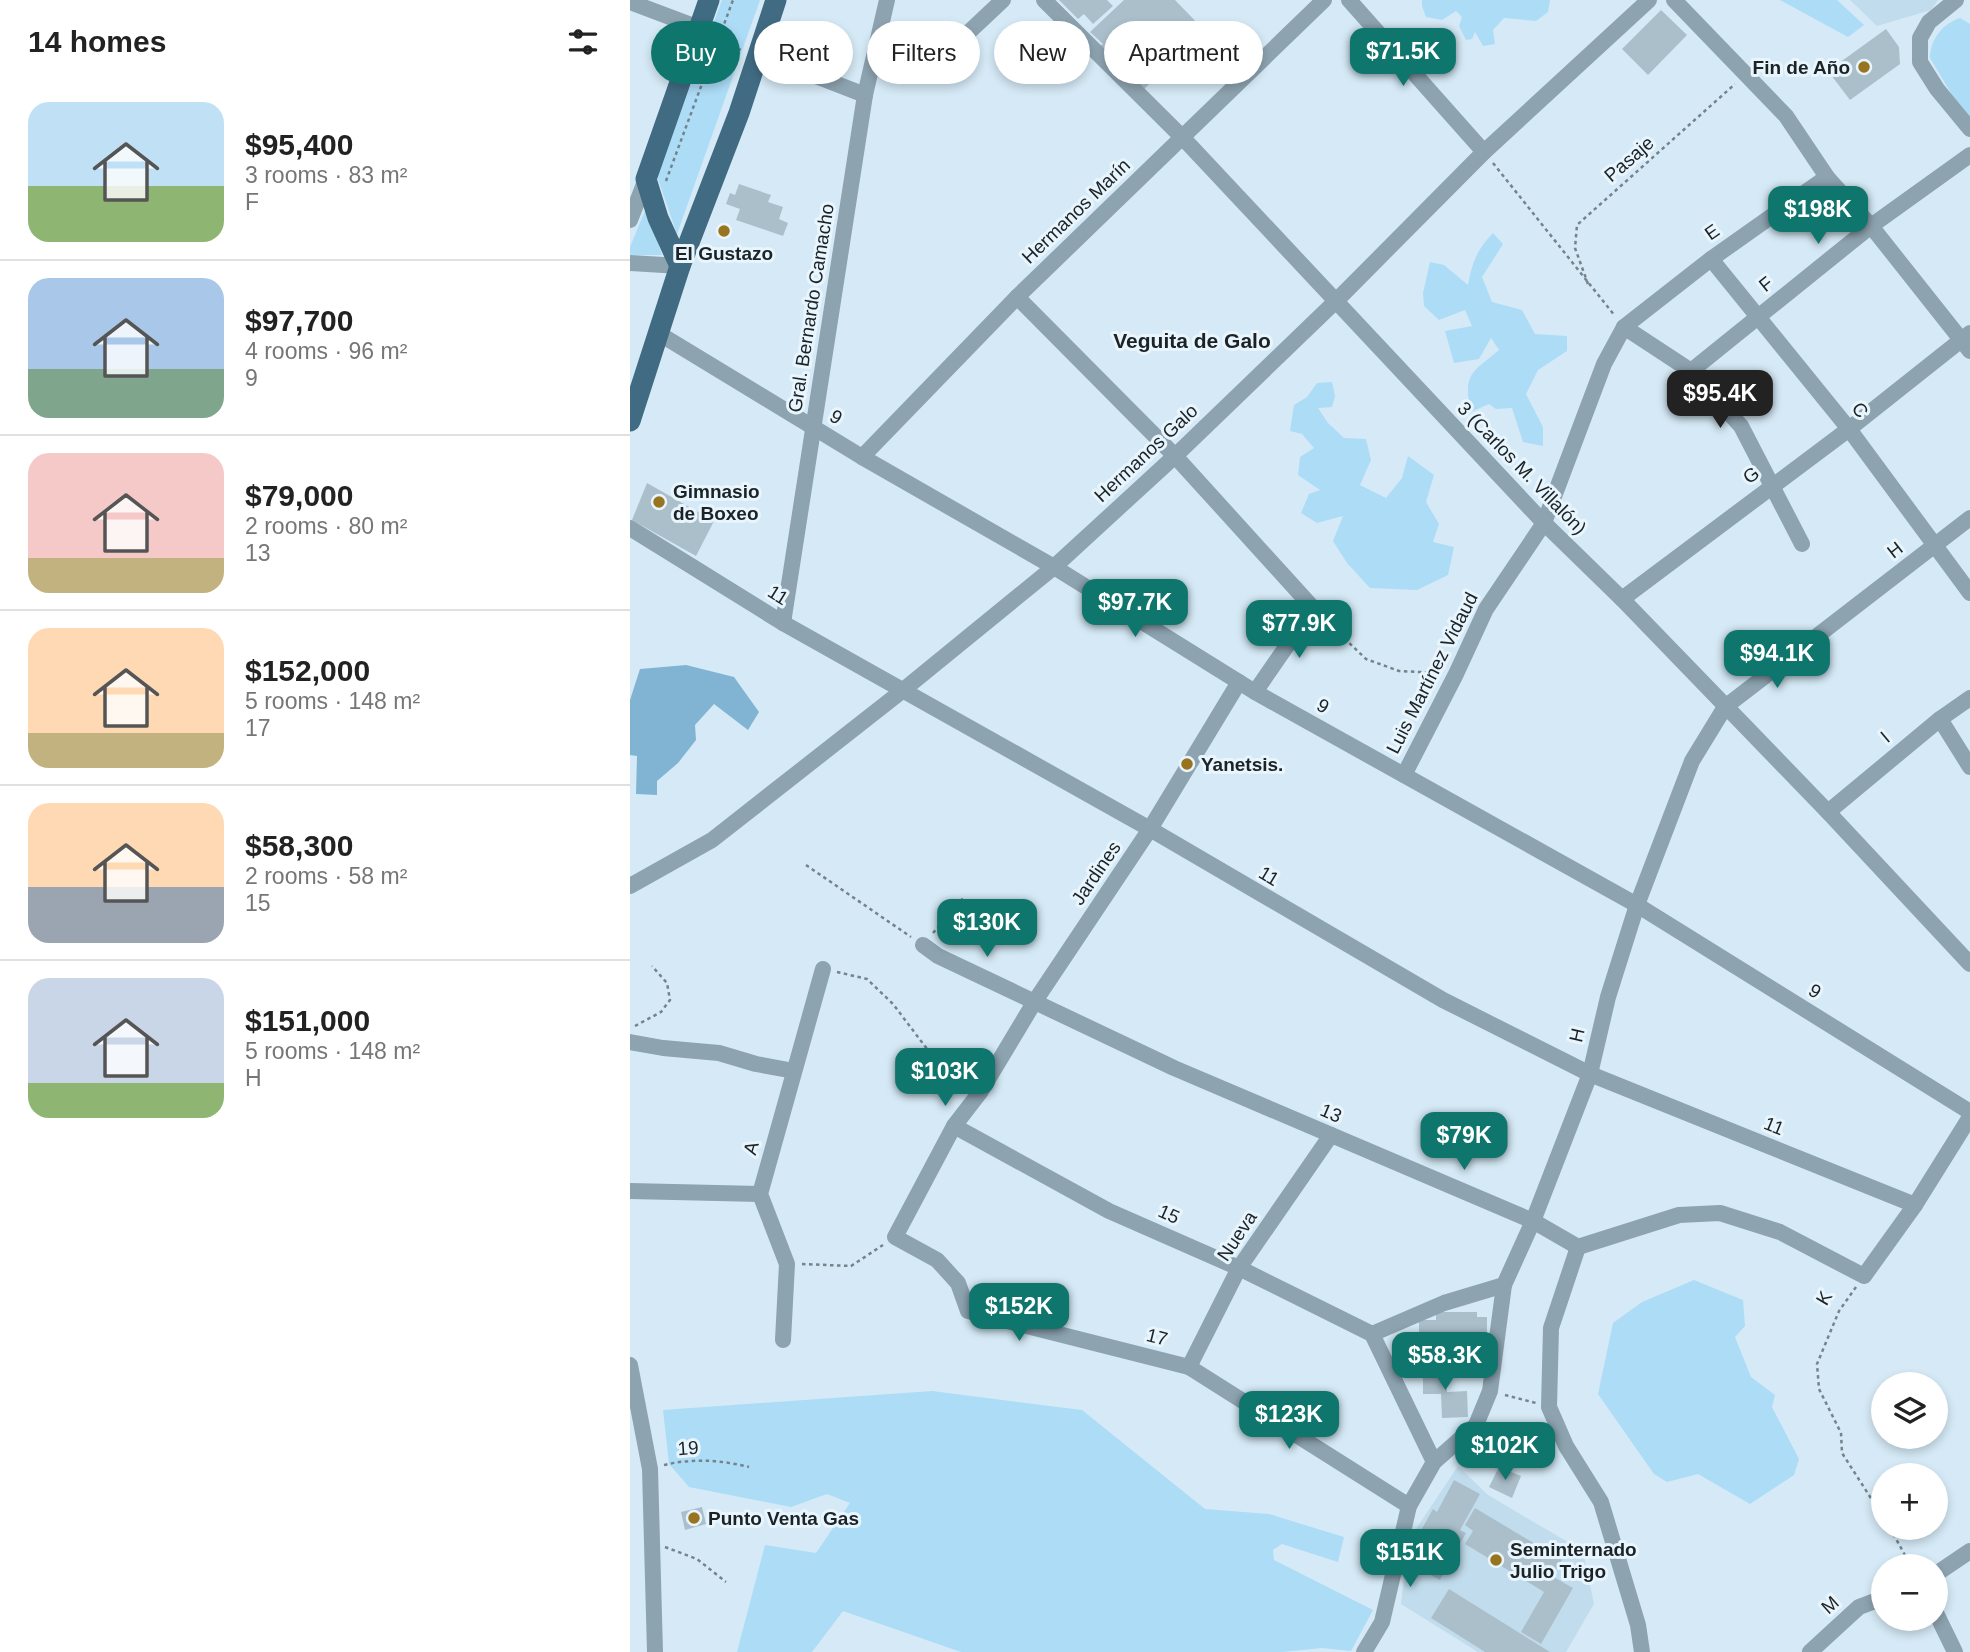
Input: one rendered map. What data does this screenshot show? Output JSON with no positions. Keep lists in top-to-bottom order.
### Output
{
  "streets": {
    "street": [
      "Hermanos Marín",
      "E",
      "F",
      "Gral. Bernardo Camacho",
      "C",
      "9",
      "Hermanos Galo",
      "3 (Carlos M. Villalón)",
      "G",
      "H",
      "11",
      "Luis Martínez Vidaud",
      "I",
      "Jardines",
      "13",
      "A",
      "15",
      "Nueva",
      "17",
      "M"
    ],
    "path": ["Pasaje", "K", "19"]
  },
  "crossings": [
    ["Hermanos Marín", "9"],
    ["Hermanos Marín", "3 (Carlos M. Villalón)"],
    ["E", "C"],
    ["E", "Luis Martínez Vidaud"],
    ["F", "C"],
    ["Gral. Bernardo Camacho", "9"],
    ["Gral. Bernardo Camacho", "11"],
    ["C", "G"],
    ["C", "H"],
    ["9", "Hermanos Galo"],
    ["9", "H"],
    ["9", "Luis Martínez Vidaud"],
    ["9", "Jardines"],
    ["Hermanos Galo", "3 (Carlos M. Villalón)"],
    ["Hermanos Galo", "11"],
    ["3 (Carlos M. Villalón)", "G"],
    ["3 (Carlos M. Villalón)", "H"],
    ["3 (Carlos M. Villalón)", "Luis Martínez Vidaud"],
    ["3 (Carlos M. Villalón)", "I"],
    ["H", "11"],
    ["H", "13"],
    ["H", "17"],
    ["11", "Jardines"],
    ["Jardines", "13"],
    ["Jardines", "15"],
    ["Jardines", "17"],
    ["13", "Nueva"],
    ["15", "Nueva"],
    ["Nueva", "17"]
  ],
  "districts": ["Veguita de Galo"],
  "places": [
    "Fin de Año",
    "El Gustazo",
    "Gimnasio de Boxeo",
    "Yanetsis.",
    "Punto Venta Gas",
    "Seminternado Julio Trigo"
  ],
  "page": {
    "heading": "14 homes",
    "chip": [
      "Buy",
      "Rent",
      "Filters",
      "New",
      "Apartment"
    ],
    "price": [
      "$71.5K",
      "$198K",
      "$95.4K",
      "$97.7K",
      "$77.9K",
      "$94.1K",
      "$130K",
      "$103K",
      "$79K",
      "$152K",
      "$58.3K",
      "$123K",
      "$102K",
      "$151K"
    ],
    "list": [
      {
        "name": "$95,400",
        "note": "3 rooms · 83 m² · F"
      },
      {
        "name": "$97,700",
        "note": "4 rooms · 96 m² · 9"
      },
      {
        "name": "$79,000",
        "note": "2 rooms · 80 m² · 13"
      },
      {
        "name": "$152,000",
        "note": "5 rooms · 148 m² · 17"
      },
      {
        "name": "$58,300",
        "note": "2 rooms · 58 m² · 15"
      },
      {
        "name": "$151,000",
        "note": "5 rooms · 148 m² · H"
      }
    ],
    "map_buttons": ["+", "−"]
  }
}
